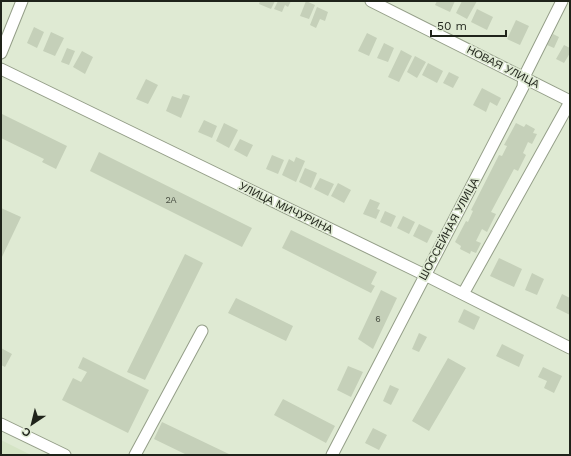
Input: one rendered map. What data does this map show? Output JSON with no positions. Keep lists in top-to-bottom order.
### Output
{
  "streets": {
    "street": ["НОВАЯ УЛИЦА", "УЛИЦА МИЧУРИНА", "ШОССЕЙНАЯ УЛИЦА"]
  },
  "crossings": [
    ["НОВАЯ УЛИЦА", "ШОССЕЙНАЯ УЛИЦА"],
    ["УЛИЦА МИЧУРИНА", "ШОССЕЙНАЯ УЛИЦА"]
  ],
  "house_numbers": ["2А", "6"],
  "scale_bar": "50 m",
  "north": "bottom left"
}
